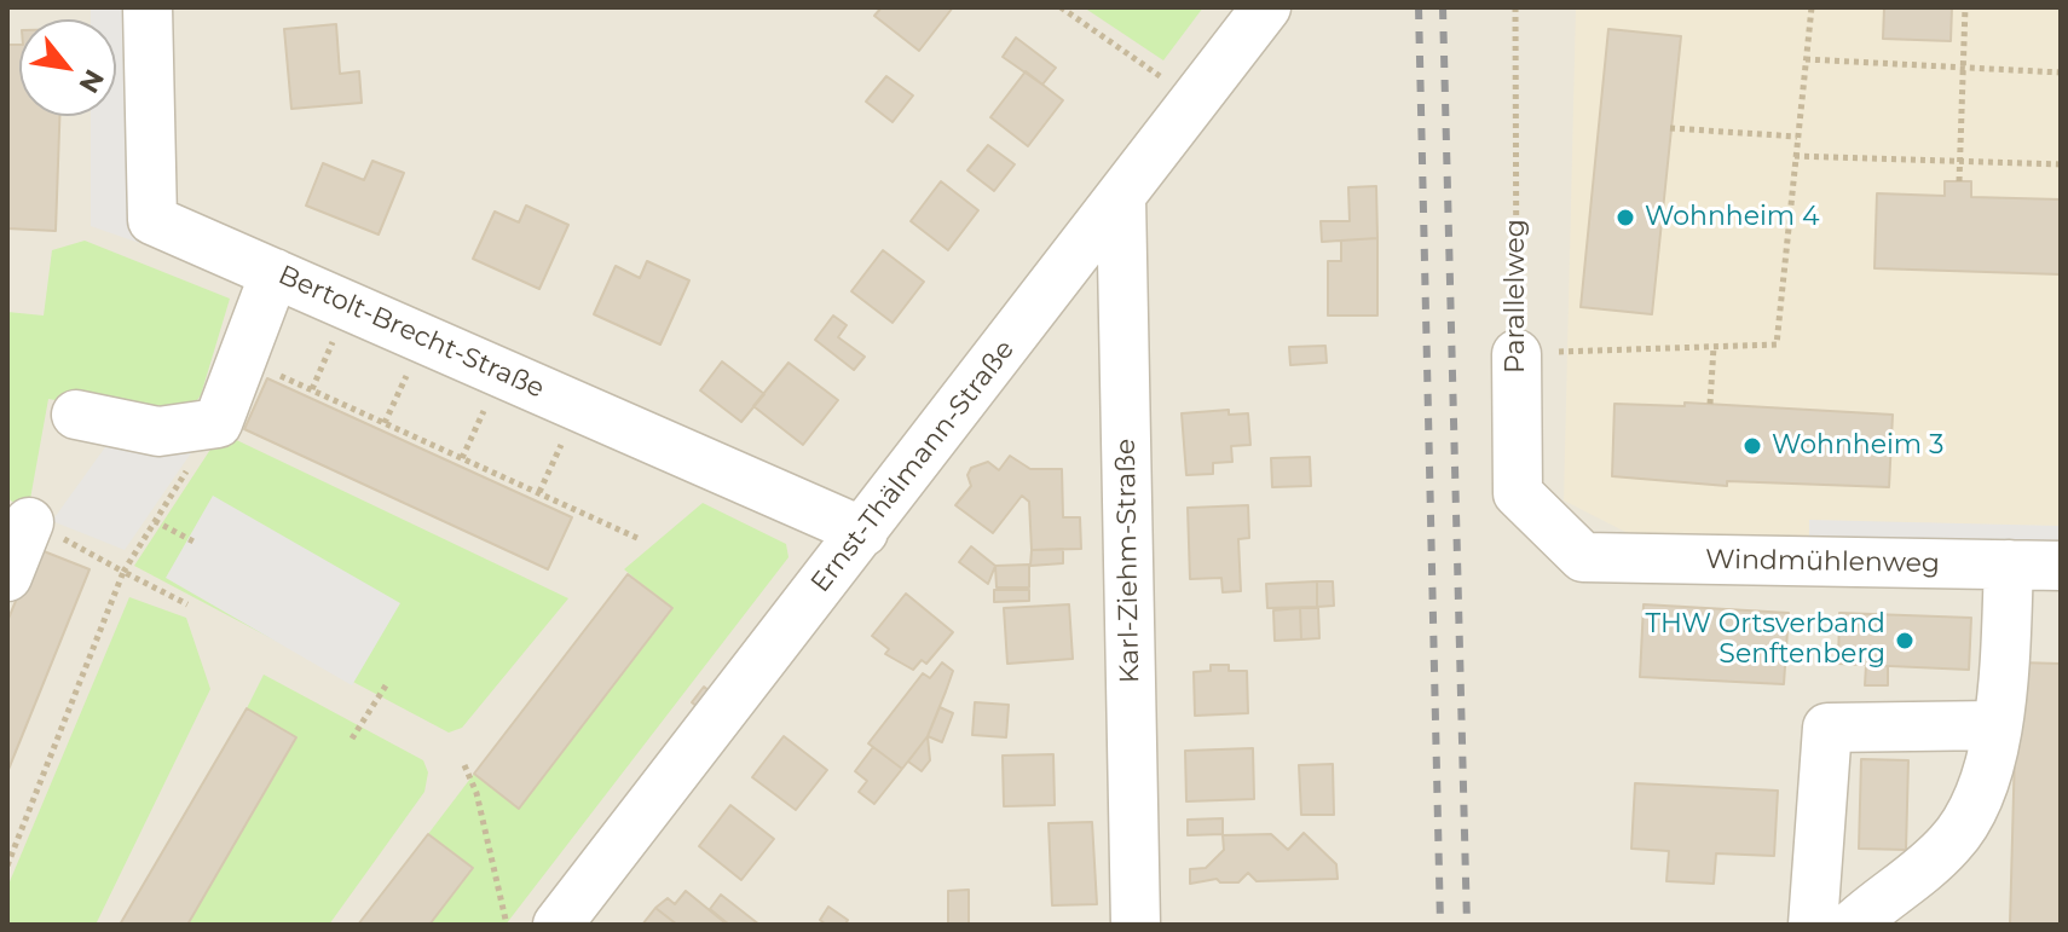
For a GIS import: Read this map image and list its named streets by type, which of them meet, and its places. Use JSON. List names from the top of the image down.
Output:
{
  "streets": {
    "street": [
      "Parallelweg",
      "Bertolt-Brecht-Straße",
      "Ernst-Thälmann-Straße",
      "Karl-Ziehm-Straße",
      "Windmühlenweg"
    ]
  },
  "crossings": [
    ["Parallelweg", "Windmühlenweg"],
    ["Bertolt-Brecht-Straße", "Ernst-Thälmann-Straße"],
    ["Ernst-Thälmann-Straße", "Karl-Ziehm-Straße"]
  ],
  "places": ["Wohnheim 4", "Wohnheim 3", "THW Ortsverband Senftenberg"],
  "north": "bottom right"
}
